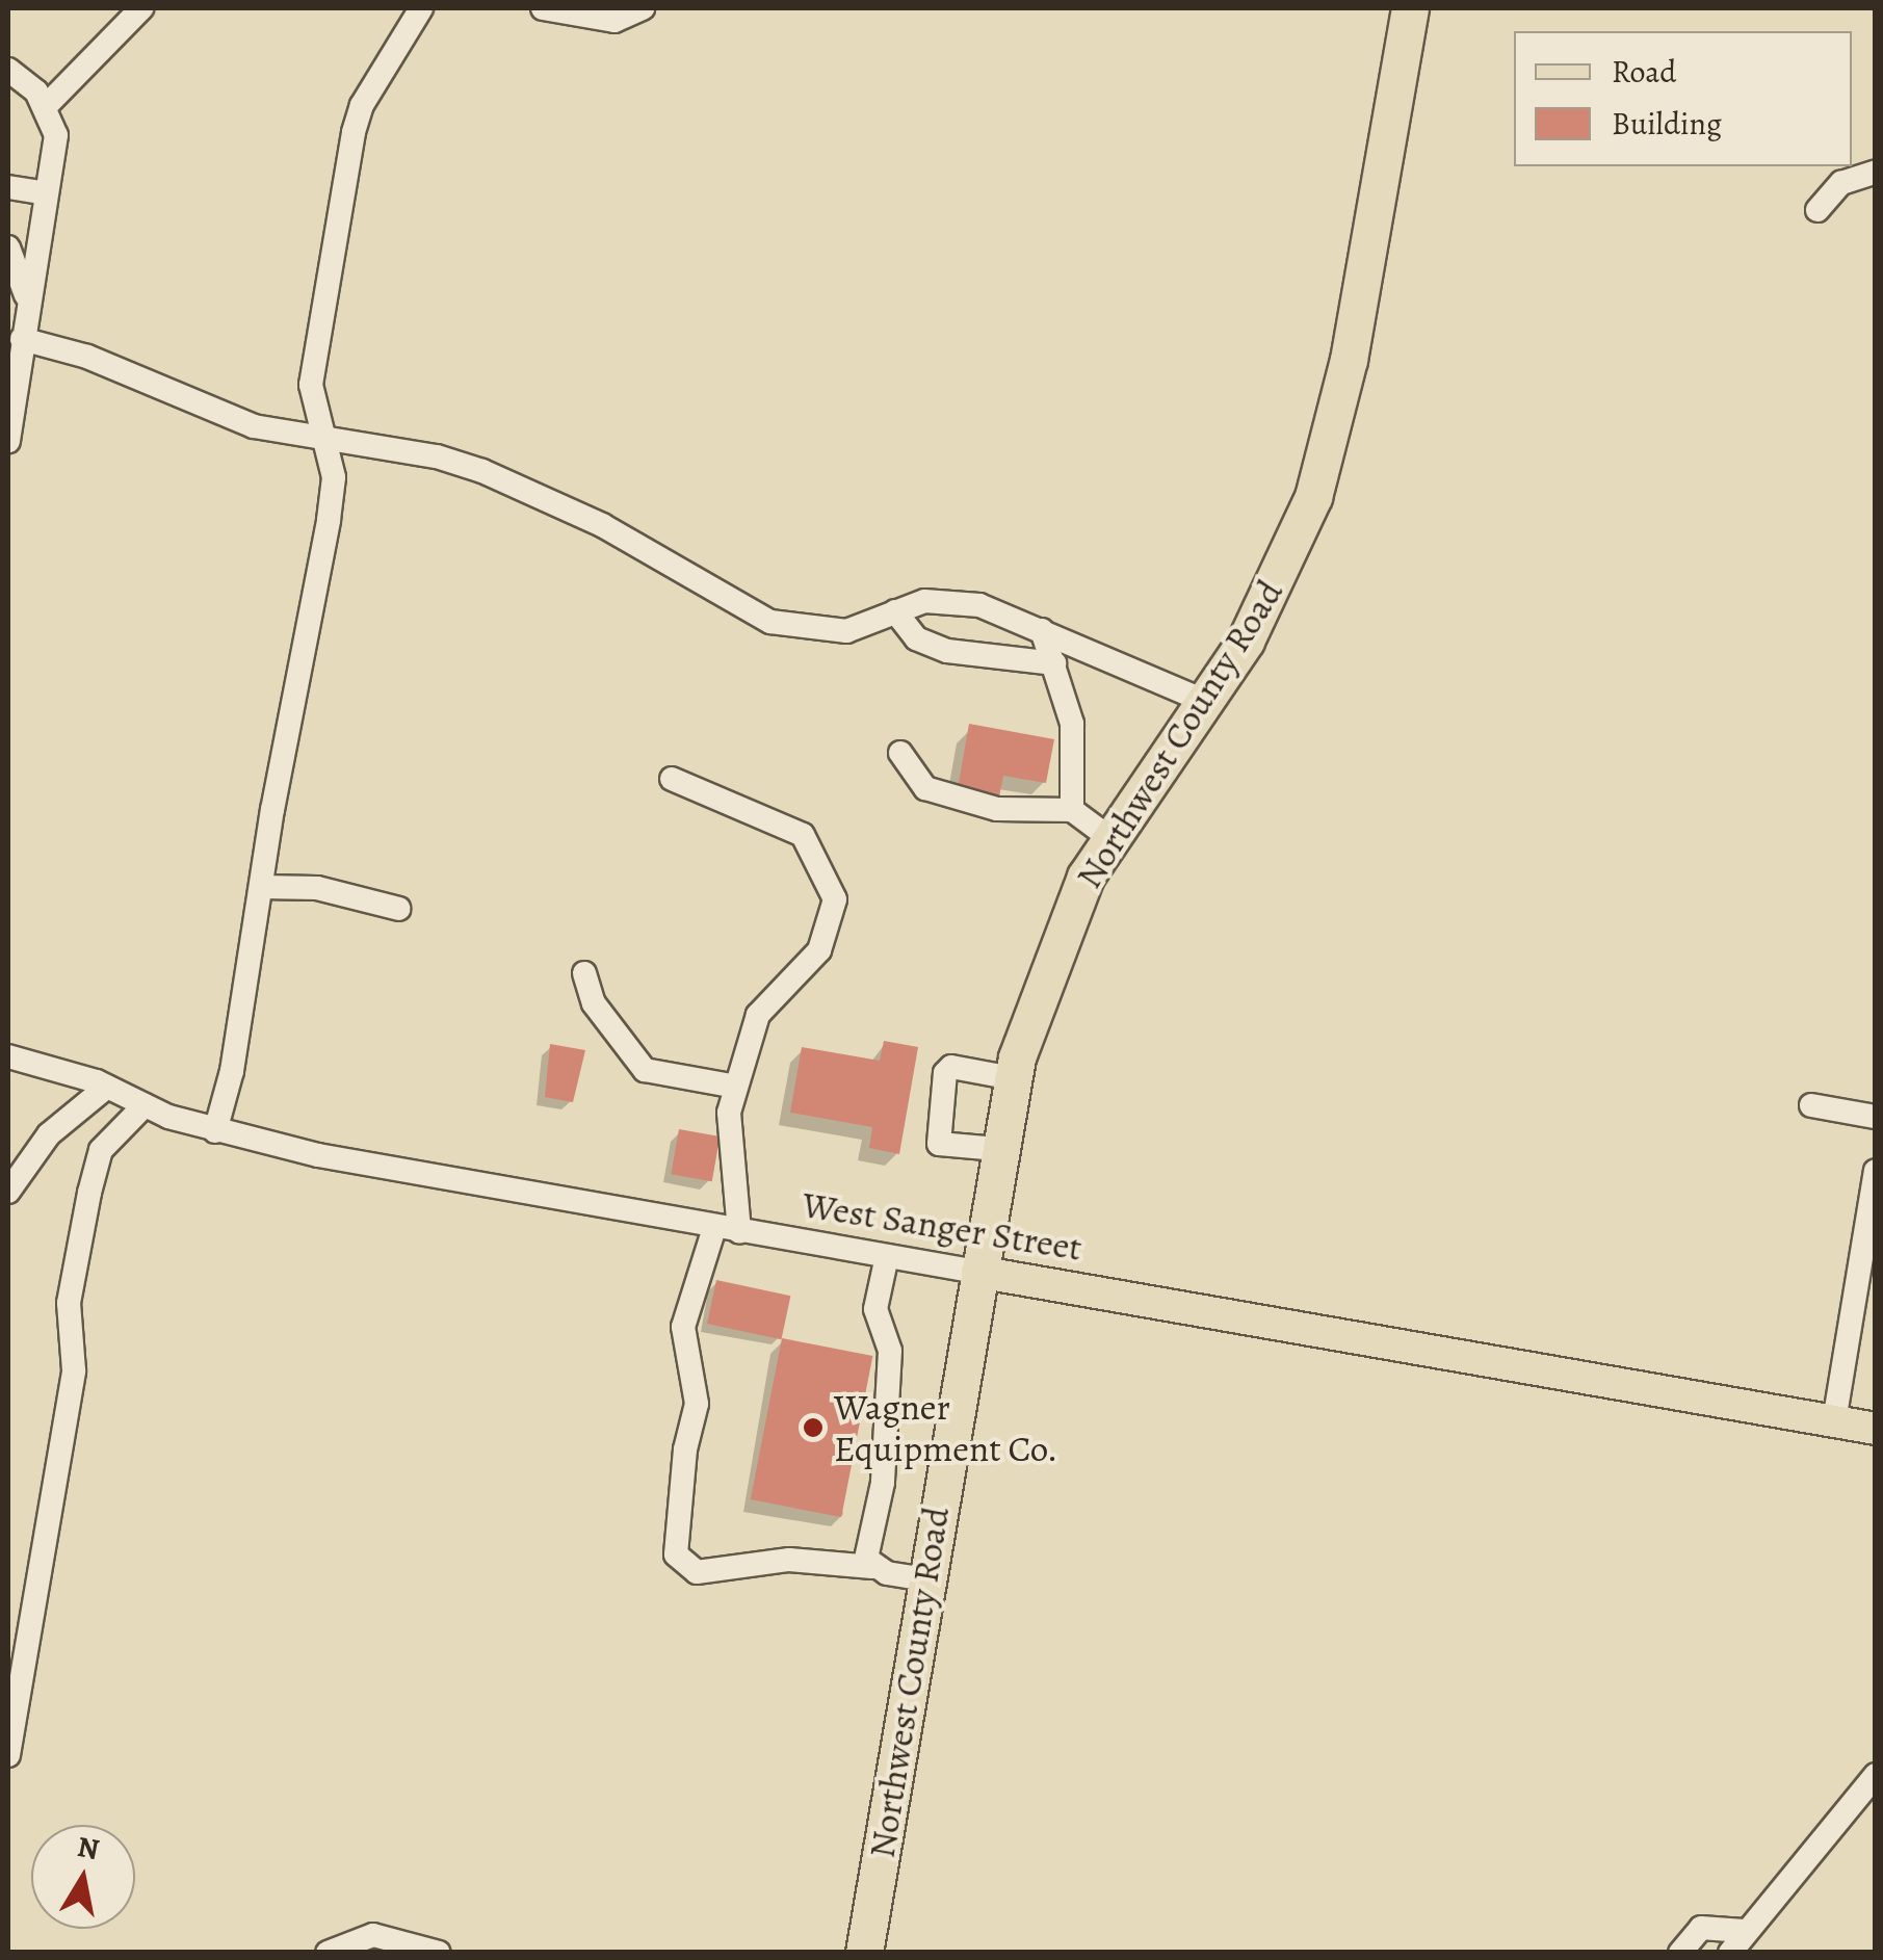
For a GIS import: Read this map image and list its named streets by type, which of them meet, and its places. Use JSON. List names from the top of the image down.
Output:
{
  "streets": {
    "highway": ["Northwest County Road"],
    "main road": ["West Sanger Street"]
  },
  "crossings": [
    ["Northwest County Road", "West Sanger Street"]
  ],
  "places": ["Wagner Equipment Co."],
  "legend": ["Road", "Building"],
  "north": "top"
}
